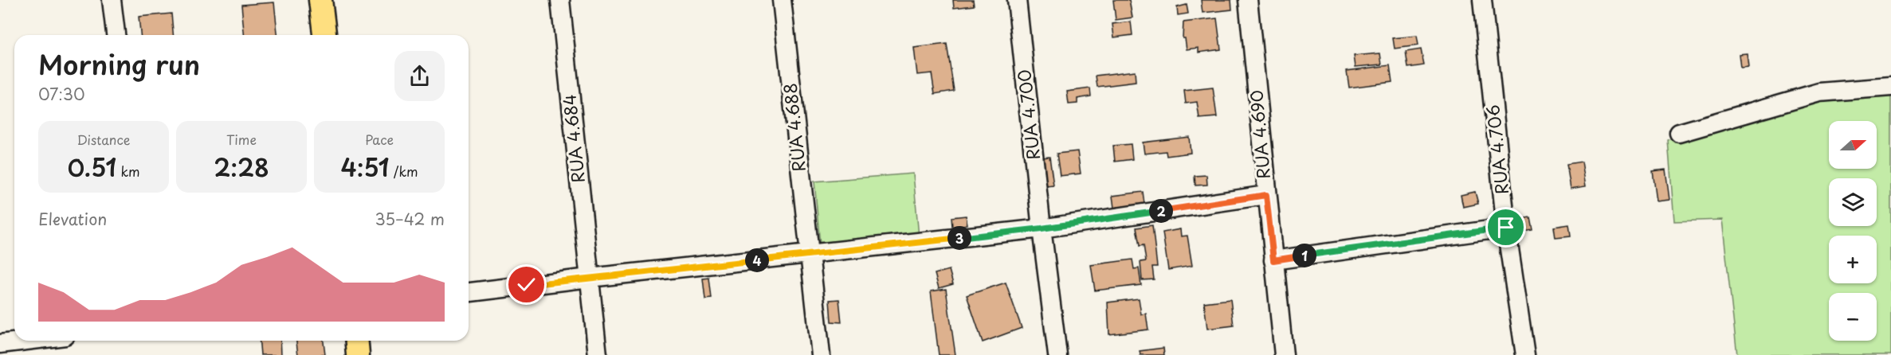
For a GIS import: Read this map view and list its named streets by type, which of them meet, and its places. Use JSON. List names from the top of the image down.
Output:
{
  "streets": {
    "street": [
      "RUA 4.700",
      "RUA 4.688",
      "RUA 4.690",
      "RUA 4.684",
      "RUA 4.706"
    ]
  },
  "north": "right",
  "page": {
    "heading": ["Morning run", "07:30"],
    "stats": [
      ["Distance", "0.51 km"],
      ["Time", "2:28"],
      ["Pace", "4:51 /km"]
    ],
    "map_buttons": ["+", "−"],
    "chart": ["Elevation", "35–42 m"],
    "pins": [
      "2",
      "3",
      "1",
      "4"
    ]
  }
}
